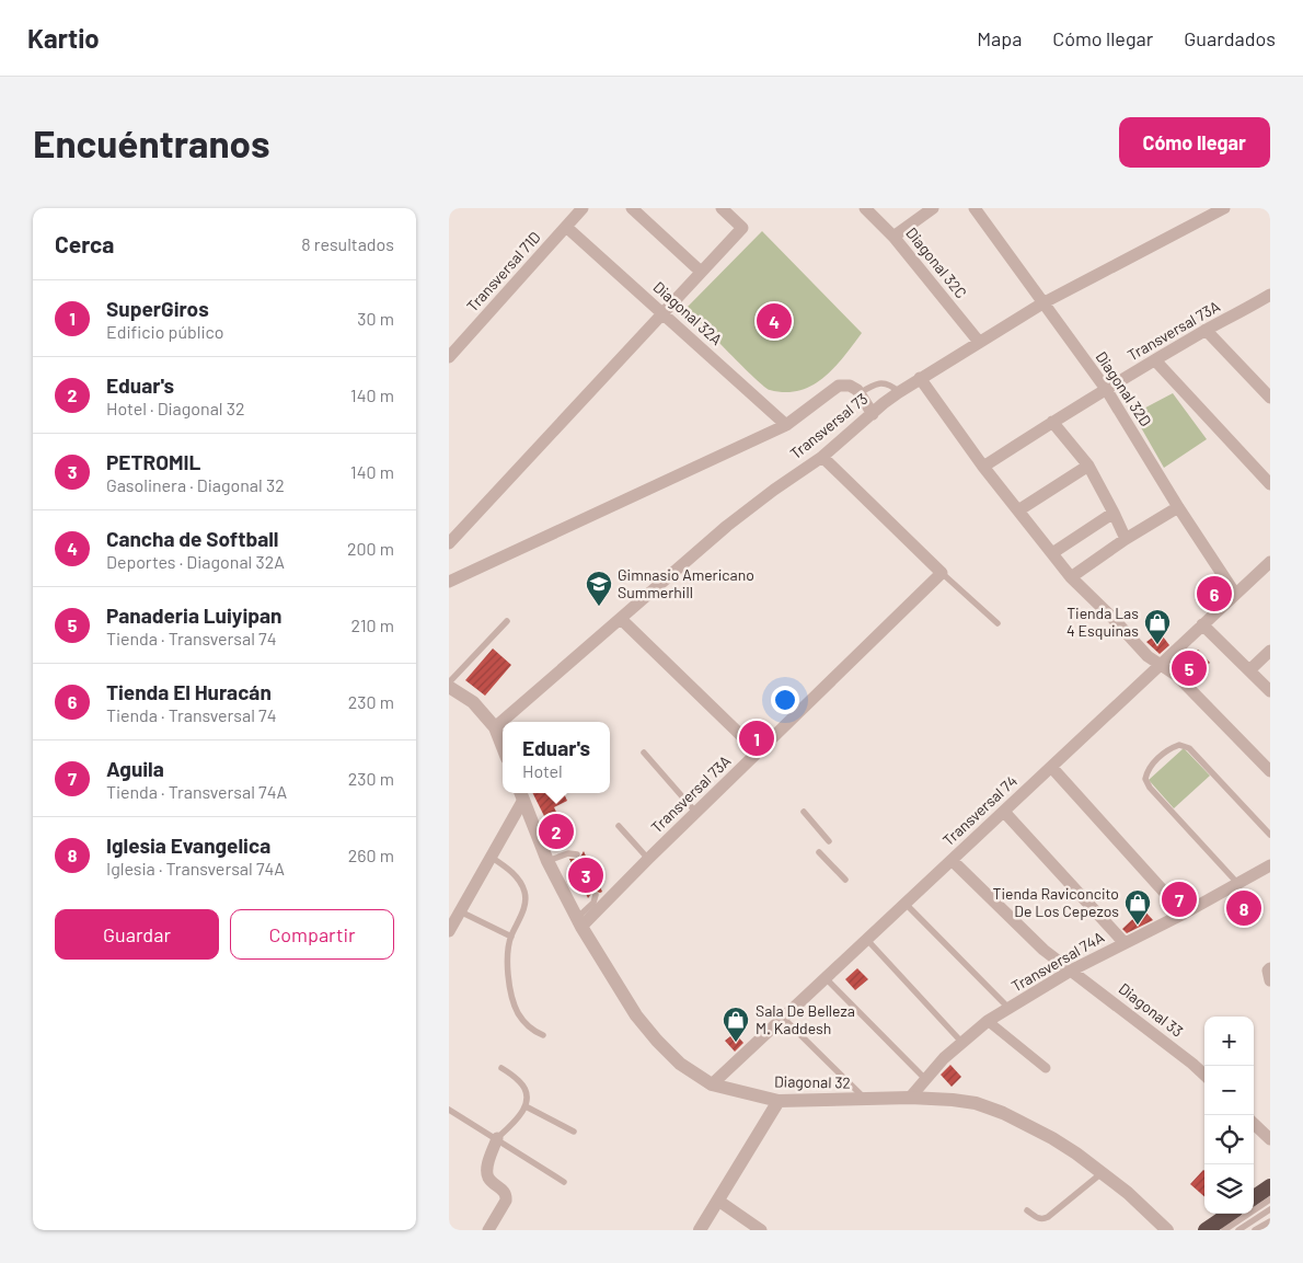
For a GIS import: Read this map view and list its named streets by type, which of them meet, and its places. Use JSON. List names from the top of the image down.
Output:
{
  "streets": {
    "street": [
      "Diagonal 32C",
      "Transversal 71D",
      "Diagonal 32A",
      "Transversal 73A",
      "Diagonal 32D",
      "Transversal 73",
      "Transversal 74",
      "Transversal 74A",
      "Diagonal 33",
      "Diagonal 32"
    ]
  },
  "crossings": [
    ["Diagonal 32C", "Transversal 73"],
    ["Transversal 71D", "Diagonal 32A"],
    ["Transversal 73A", "Diagonal 32D"],
    ["Transversal 73A", "Diagonal 32"],
    ["Diagonal 32D", "Transversal 73"],
    ["Diagonal 32D", "Transversal 74"],
    ["Transversal 74", "Diagonal 33"],
    ["Transversal 74", "Diagonal 32"],
    ["Transversal 74A", "Diagonal 33"],
    ["Transversal 74A", "Diagonal 32"]
  ],
  "places": {
    "school or university": ["Gimnasio Americano Summerhill"],
    "shop": ["Tienda Las 4 Esquinas", "Tienda Raviconcito De Los Cepezos", "Sala De Belleza M. Kaddesh"]
  },
  "page": {
    "header": "Kartio",
    "nav": ["Mapa", "Cómo llegar", "Guardados"],
    "buttons": [
      "Cómo llegar",
      ["Guardar", "Compartir"]
    ],
    "title": "Encuéntranos",
    "heading": ["Cerca", "8 resultados"],
    "list": [
      {
        "mark": "1",
        "name": "SuperGiros",
        "note": "Edificio público",
        "value": "30 m"
      },
      {
        "mark": "2",
        "name": "Eduar's",
        "note": "Hotel · Diagonal 32",
        "value": "140 m"
      },
      {
        "mark": "3",
        "name": "PETROMIL",
        "note": "Gasolinera · Diagonal 32",
        "value": "140 m"
      },
      {
        "mark": "4",
        "name": "Cancha de Softball",
        "note": "Deportes · Diagonal 32A",
        "value": "200 m"
      },
      {
        "mark": "5",
        "name": "Panaderia Luiyipan",
        "note": "Tienda · Transversal 74",
        "value": "210 m"
      },
      {
        "mark": "6",
        "name": "Tienda El Huracán",
        "note": "Tienda · Transversal 74",
        "value": "230 m"
      },
      {
        "mark": "7",
        "name": "Aguila",
        "note": "Tienda · Transversal 74A",
        "value": "230 m"
      },
      {
        "mark": "8",
        "name": "Iglesia Evangelica",
        "note": "Iglesia · Transversal 74A",
        "value": "260 m"
      }
    ],
    "pins": [
      "4",
      "6",
      "5",
      "1",
      "2",
      "3",
      "7",
      "8"
    ],
    "popup": ["Eduar's", "Hotel"],
    "map_buttons": ["+", "−"]
  }
}
